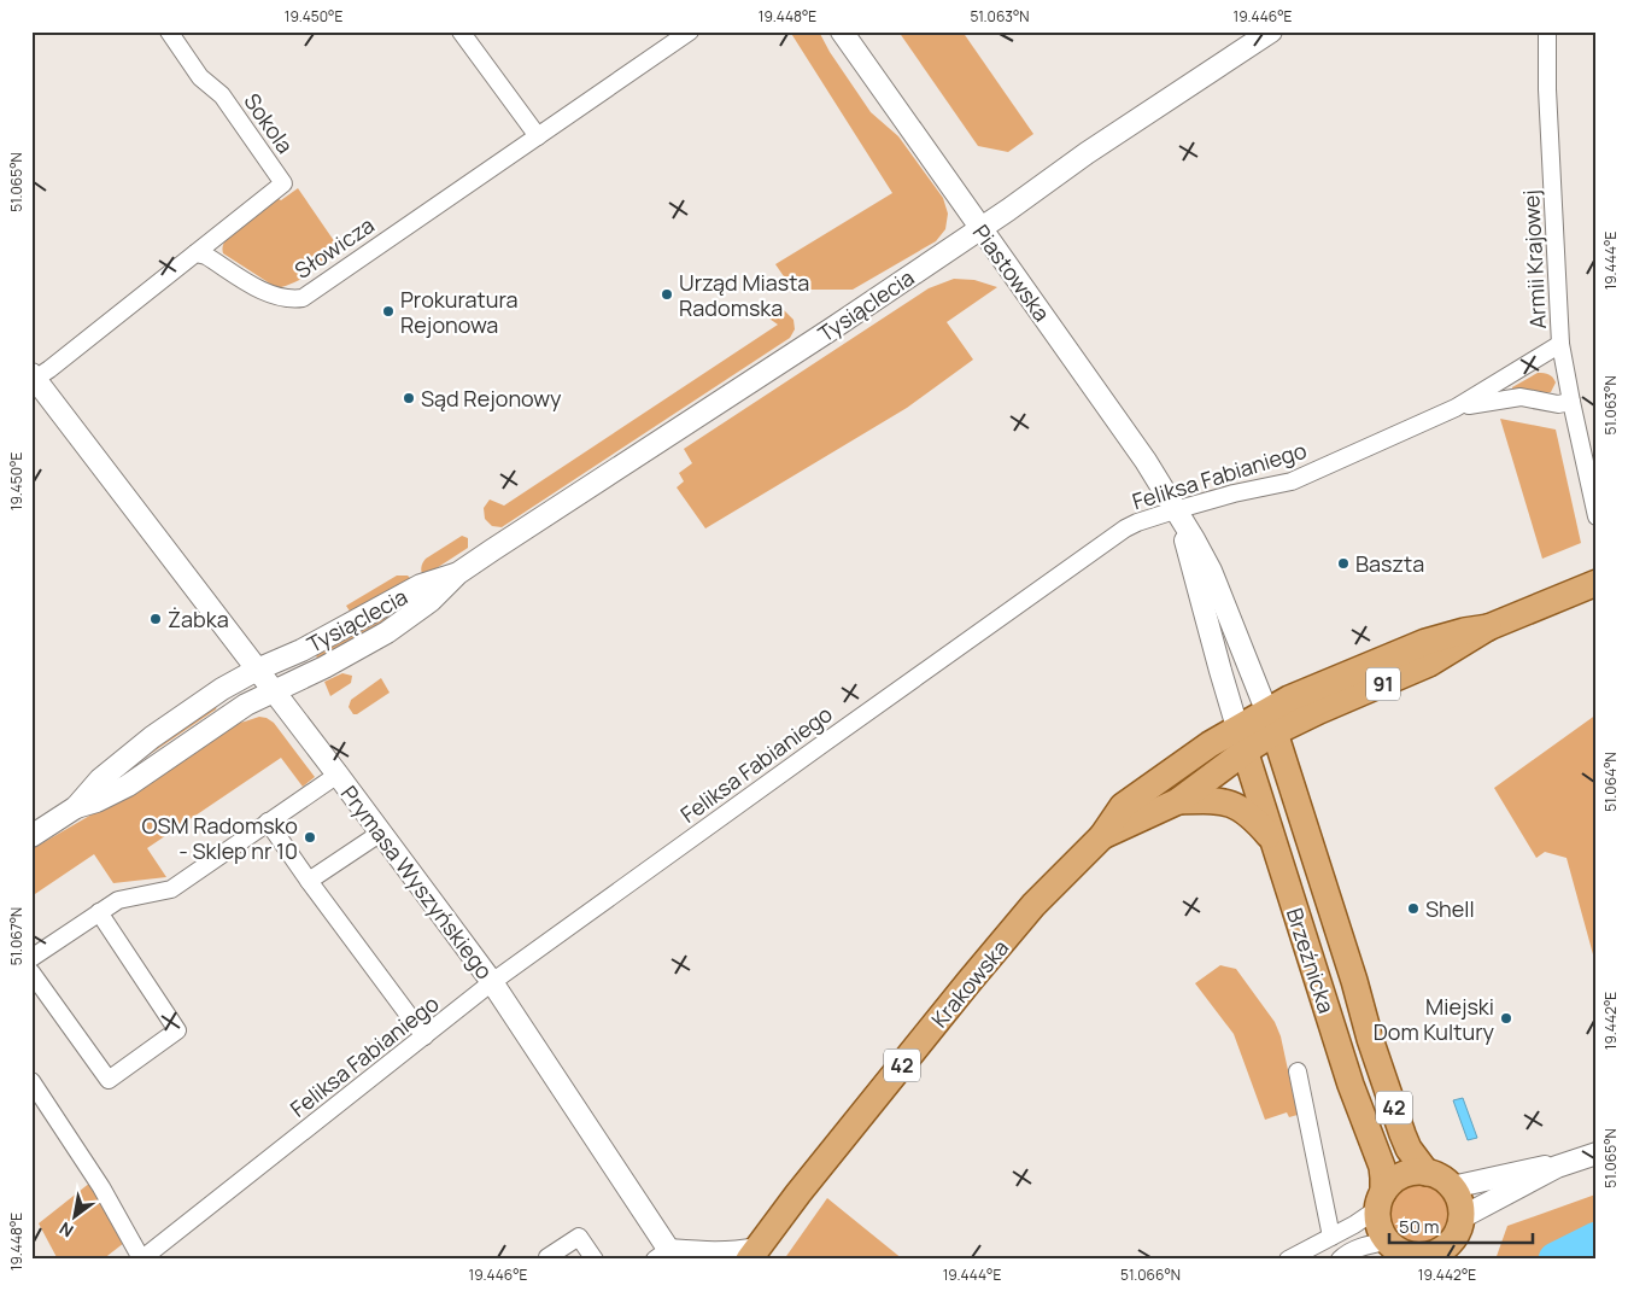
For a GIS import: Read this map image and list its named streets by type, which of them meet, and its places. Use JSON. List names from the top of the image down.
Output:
{
  "streets": {
    "main road": [
      "91",
      "Brzeźnicka",
      "Krakowska",
      "42"
    ],
    "street": [
      "Sokola",
      "Słowicza",
      "Armii Krajowej",
      "Piastowska",
      "Tysiąclecia",
      "Feliksa Fabianiego",
      "Prymasa Wyszyńskiego"
    ]
  },
  "crossings": [
    ["Sokola", "Słowicza"],
    ["Armii Krajowej", "Feliksa Fabianiego"],
    ["Piastowska", "Tysiąclecia"],
    ["Piastowska", "Feliksa Fabianiego"],
    ["Piastowska", "Brzeźnicka"],
    ["Piastowska", "Krakowska"],
    ["Tysiąclecia", "Prymasa Wyszyńskiego"],
    ["Feliksa Fabianiego", "Prymasa Wyszyńskiego"],
    ["Brzeźnicka", "Krakowska"],
    ["Brzeźnicka", "42"]
  ],
  "places": [
    "Urząd Miasta Radomska",
    "Prokuratura Rejonowa",
    "Sąd Rejonowy",
    "Baszta",
    "Żabka",
    "OSM Radomsko - Sklep nr 10",
    "Shell",
    "Miejski Dom Kultury"
  ],
  "scale_bar": "50 m",
  "north": "bottom left",
  "coordinates": [
    "19.450°E",
    "19.448°E",
    "51.063°N",
    "19.446°E",
    "51.065°N",
    "19.444°E",
    "51.064°N",
    "51.067°N",
    "19.442°E",
    "51.066°N"
  ]
}
